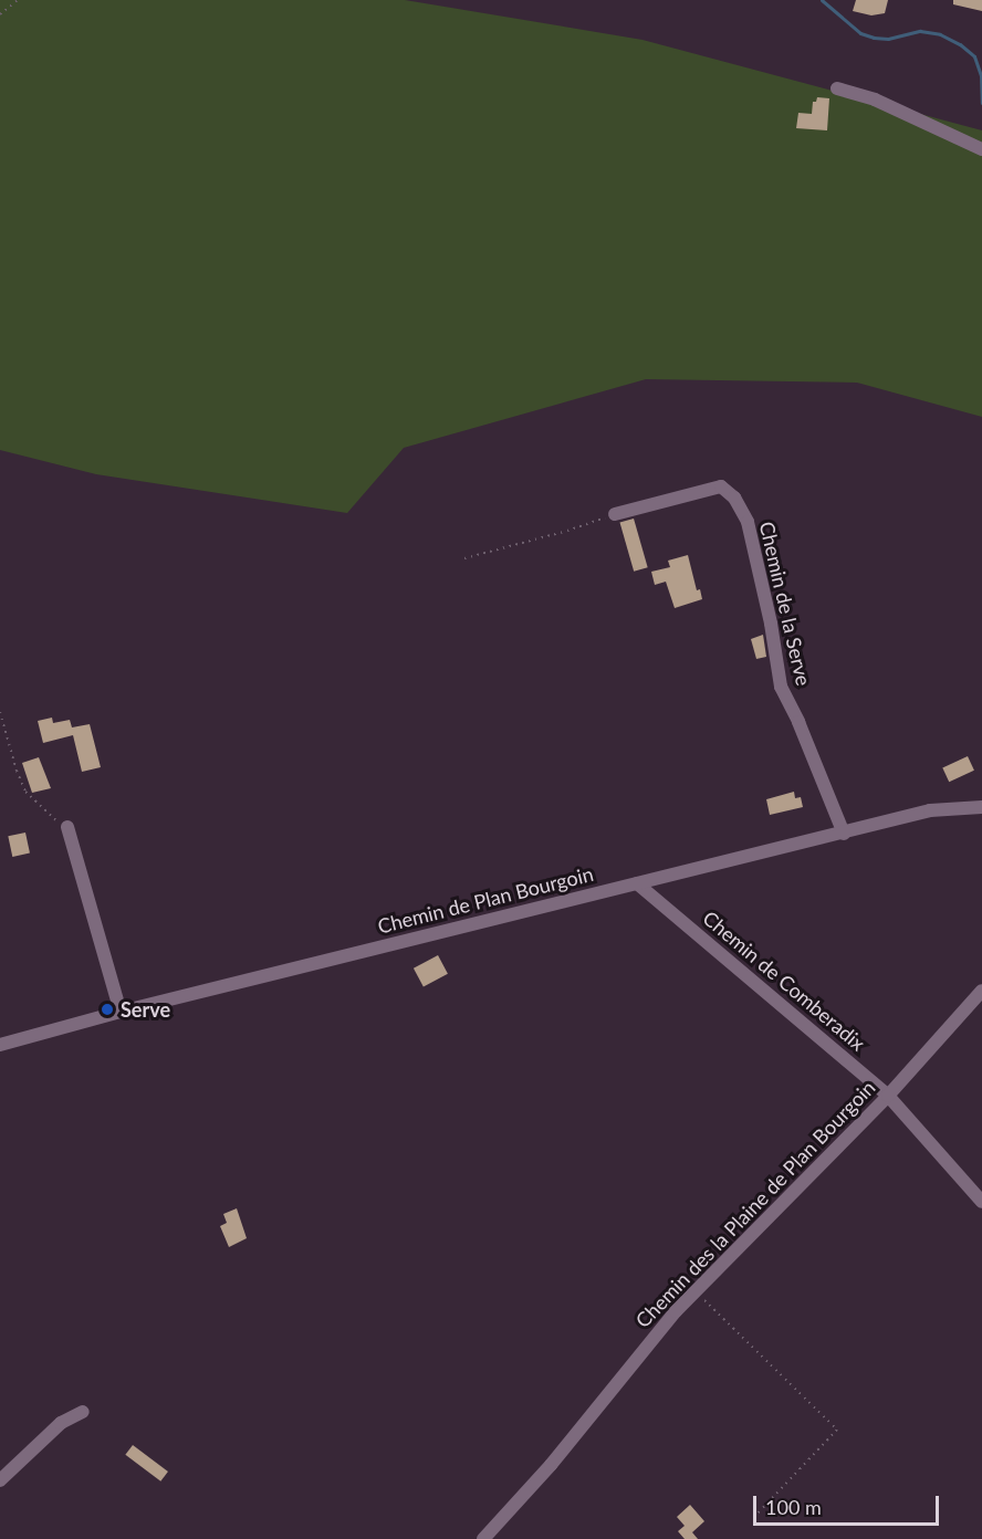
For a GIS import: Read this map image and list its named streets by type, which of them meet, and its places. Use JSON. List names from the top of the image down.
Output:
{
  "streets": {
    "street": [
      "Chemin de la Serve",
      "Chemin de Plan Bourgoin",
      "Chemin de Comberadix",
      "Chemin des la Plaine de Plan Bourgoin"
    ]
  },
  "crossings": [
    ["Chemin de la Serve", "Chemin de Plan Bourgoin"],
    ["Chemin de Plan Bourgoin", "Chemin de Comberadix"],
    ["Chemin de Comberadix", "Chemin des la Plaine de Plan Bourgoin"]
  ],
  "places": ["Serve"],
  "scale_bar": "100 m"
}
